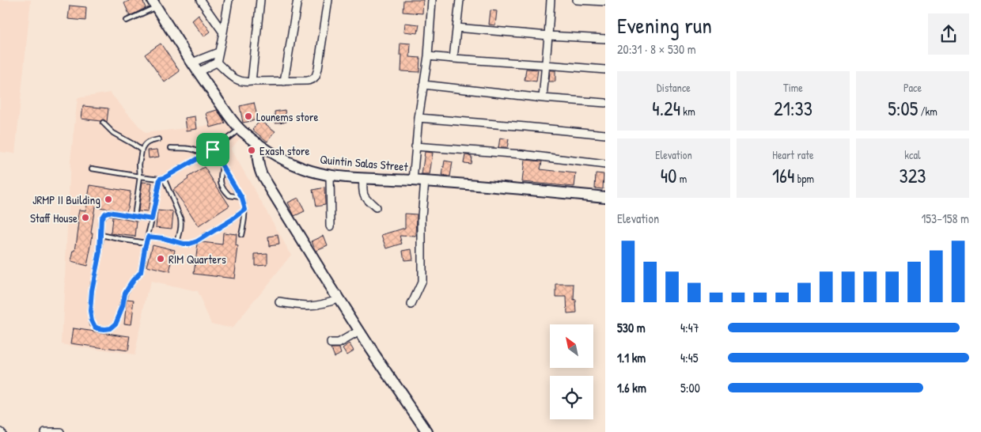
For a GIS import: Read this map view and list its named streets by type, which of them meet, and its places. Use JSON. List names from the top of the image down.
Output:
{
  "streets": {
    "main road": ["Quintin Salas Street"]
  },
  "places": [
    "Lounems store",
    "Exash store",
    "JRMP II Building",
    "Staff House",
    "RIM Quarters"
  ],
  "north": "top left",
  "page": {
    "heading": ["Evening run", "20:31 · 8 × 530 m"],
    "stats": [
      ["Distance", "4.24 km"],
      ["Time", "21:33"],
      ["Pace", "5:05 /km"],
      ["Elevation", "40 m"],
      ["Heart rate", "164 bpm"],
      ["kcal", "323"]
    ],
    "chart": ["Elevation", "153–158 m"],
    "list": [
      {
        "name": "530 m",
        "note": "4:47"
      },
      {
        "name": "1.1 km",
        "note": "4:45"
      },
      {
        "name": "1.6 km",
        "note": "5:00"
      }
    ]
  }
}
